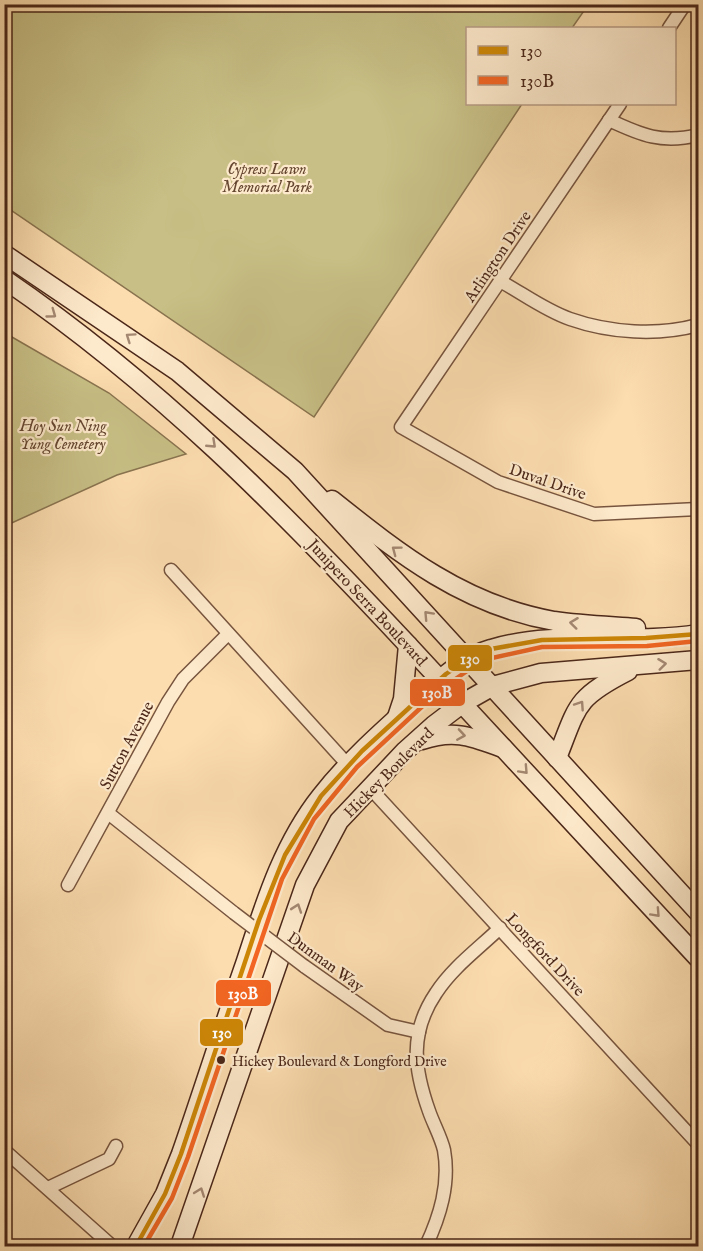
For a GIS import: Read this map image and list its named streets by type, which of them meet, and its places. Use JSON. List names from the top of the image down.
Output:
{
  "streets": {
    "main road": ["Junipero Serra Boulevard", "Hickey Boulevard"],
    "street": [
      "Arlington Drive",
      "Duval Drive",
      "Sutton Avenue",
      "Longford Drive",
      "Dunman Way"
    ]
  },
  "crossings": [
    ["Arlington Drive", "Duval Drive"],
    ["Junipero Serra Boulevard", "Hickey Boulevard"],
    ["Sutton Avenue", "Dunman Way"],
    ["Hickey Boulevard", "Longford Drive"]
  ],
  "parks": ["Cypress Lawn Memorial Park", "Hoy Sun Ning Yung Cemetery"],
  "places": ["Hickey Boulevard & Longford Drive"],
  "lines": ["transit line 130", "transit line 130B"],
  "legend": ["130", "130B"]
}
